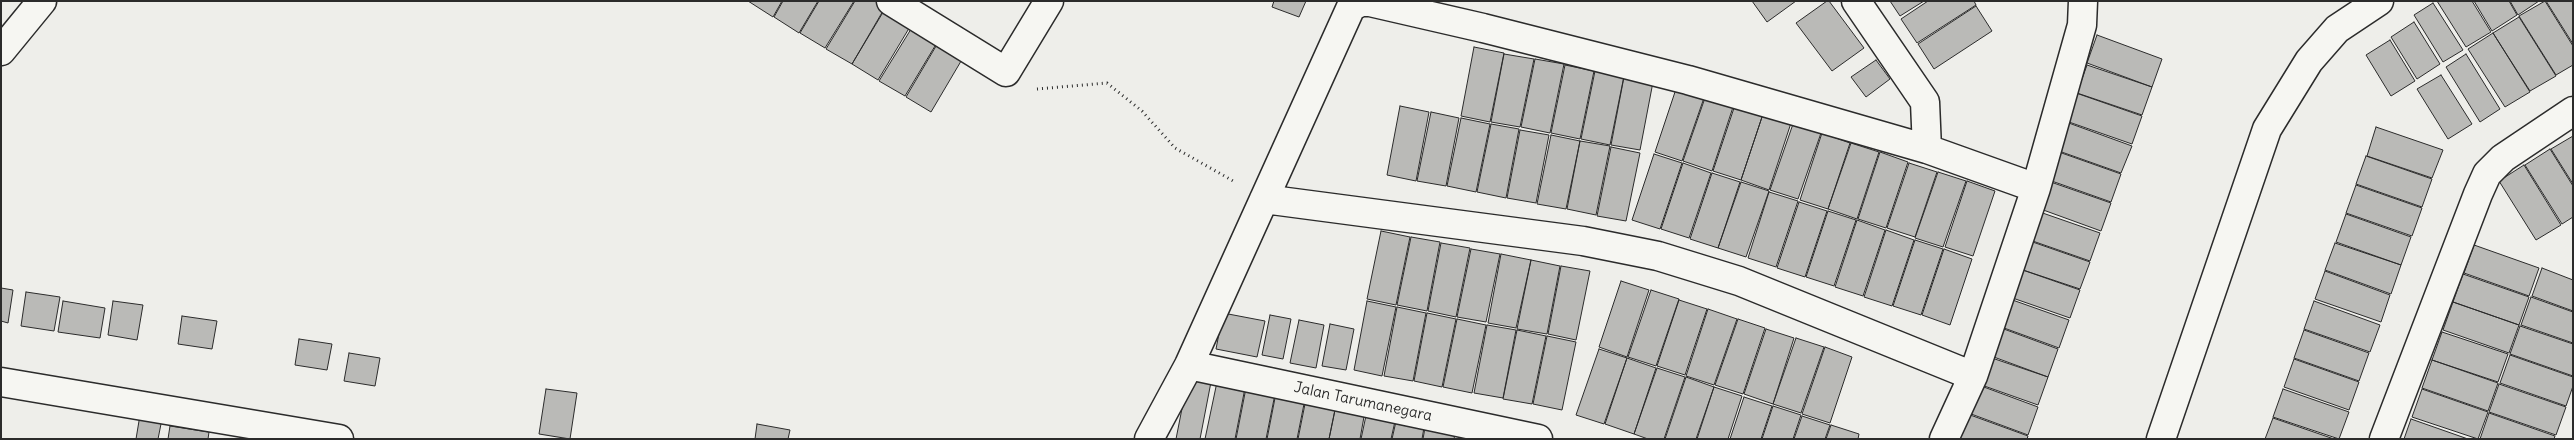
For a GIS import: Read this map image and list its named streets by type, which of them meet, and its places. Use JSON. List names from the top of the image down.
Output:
{
  "streets": {
    "street": ["Jalan Tarumanegara"]
  }
}
